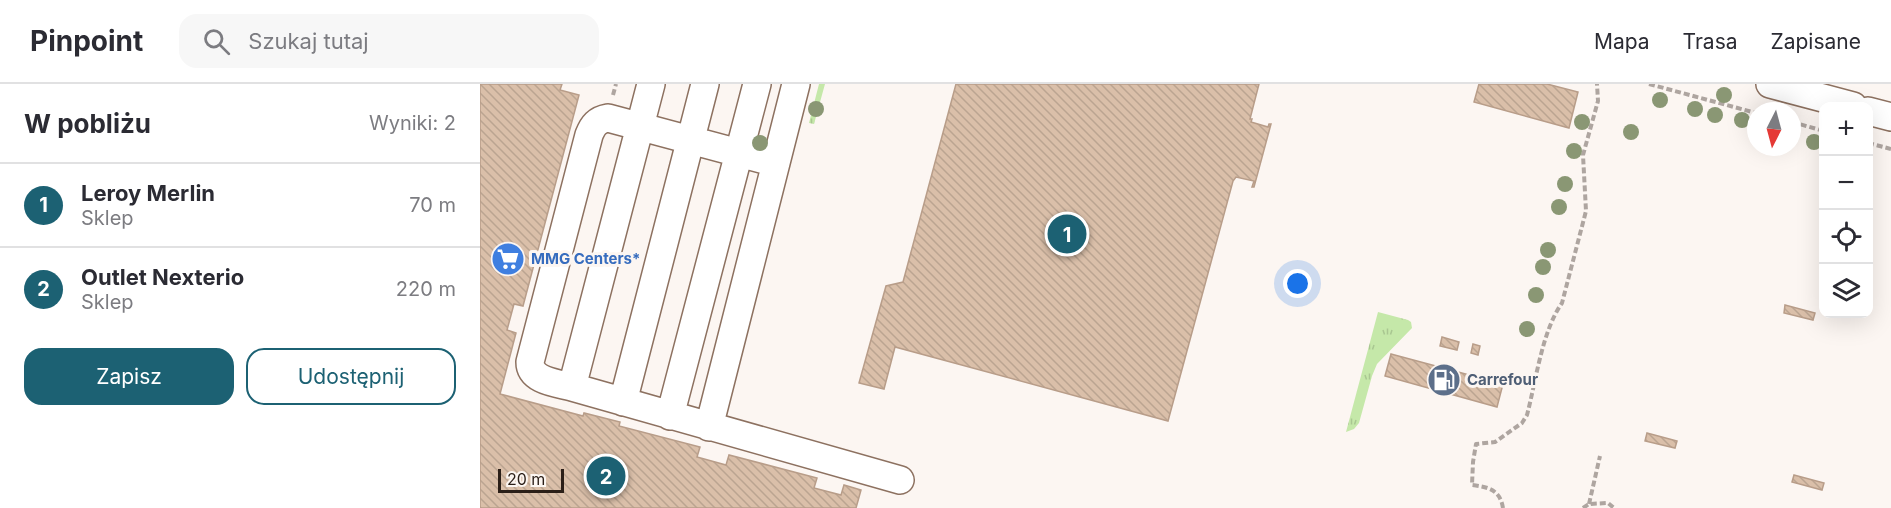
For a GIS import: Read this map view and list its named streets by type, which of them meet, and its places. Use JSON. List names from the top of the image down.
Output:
{
  "places": {
    "supermarket": ["MMG Centers*"],
    "fuel station": ["Carrefour"]
  },
  "scale_bar": "20 m",
  "north": "bottom",
  "page": {
    "header": "Pinpoint",
    "search": "Szukaj tutaj",
    "nav": ["Mapa", "Trasa", "Zapisane"],
    "heading": ["W pobliżu", "Wyniki: 2"],
    "map_buttons": ["+", "−"],
    "list": [
      {
        "mark": "1",
        "name": "Leroy Merlin",
        "note": "Sklep",
        "value": "70 m"
      },
      {
        "mark": "2",
        "name": "Outlet Nexterio",
        "note": "Sklep",
        "value": "220 m"
      }
    ],
    "pins": ["1", "2"],
    "buttons": ["Zapisz", "Udostępnij"],
    "scale": "20 m"
  }
}
